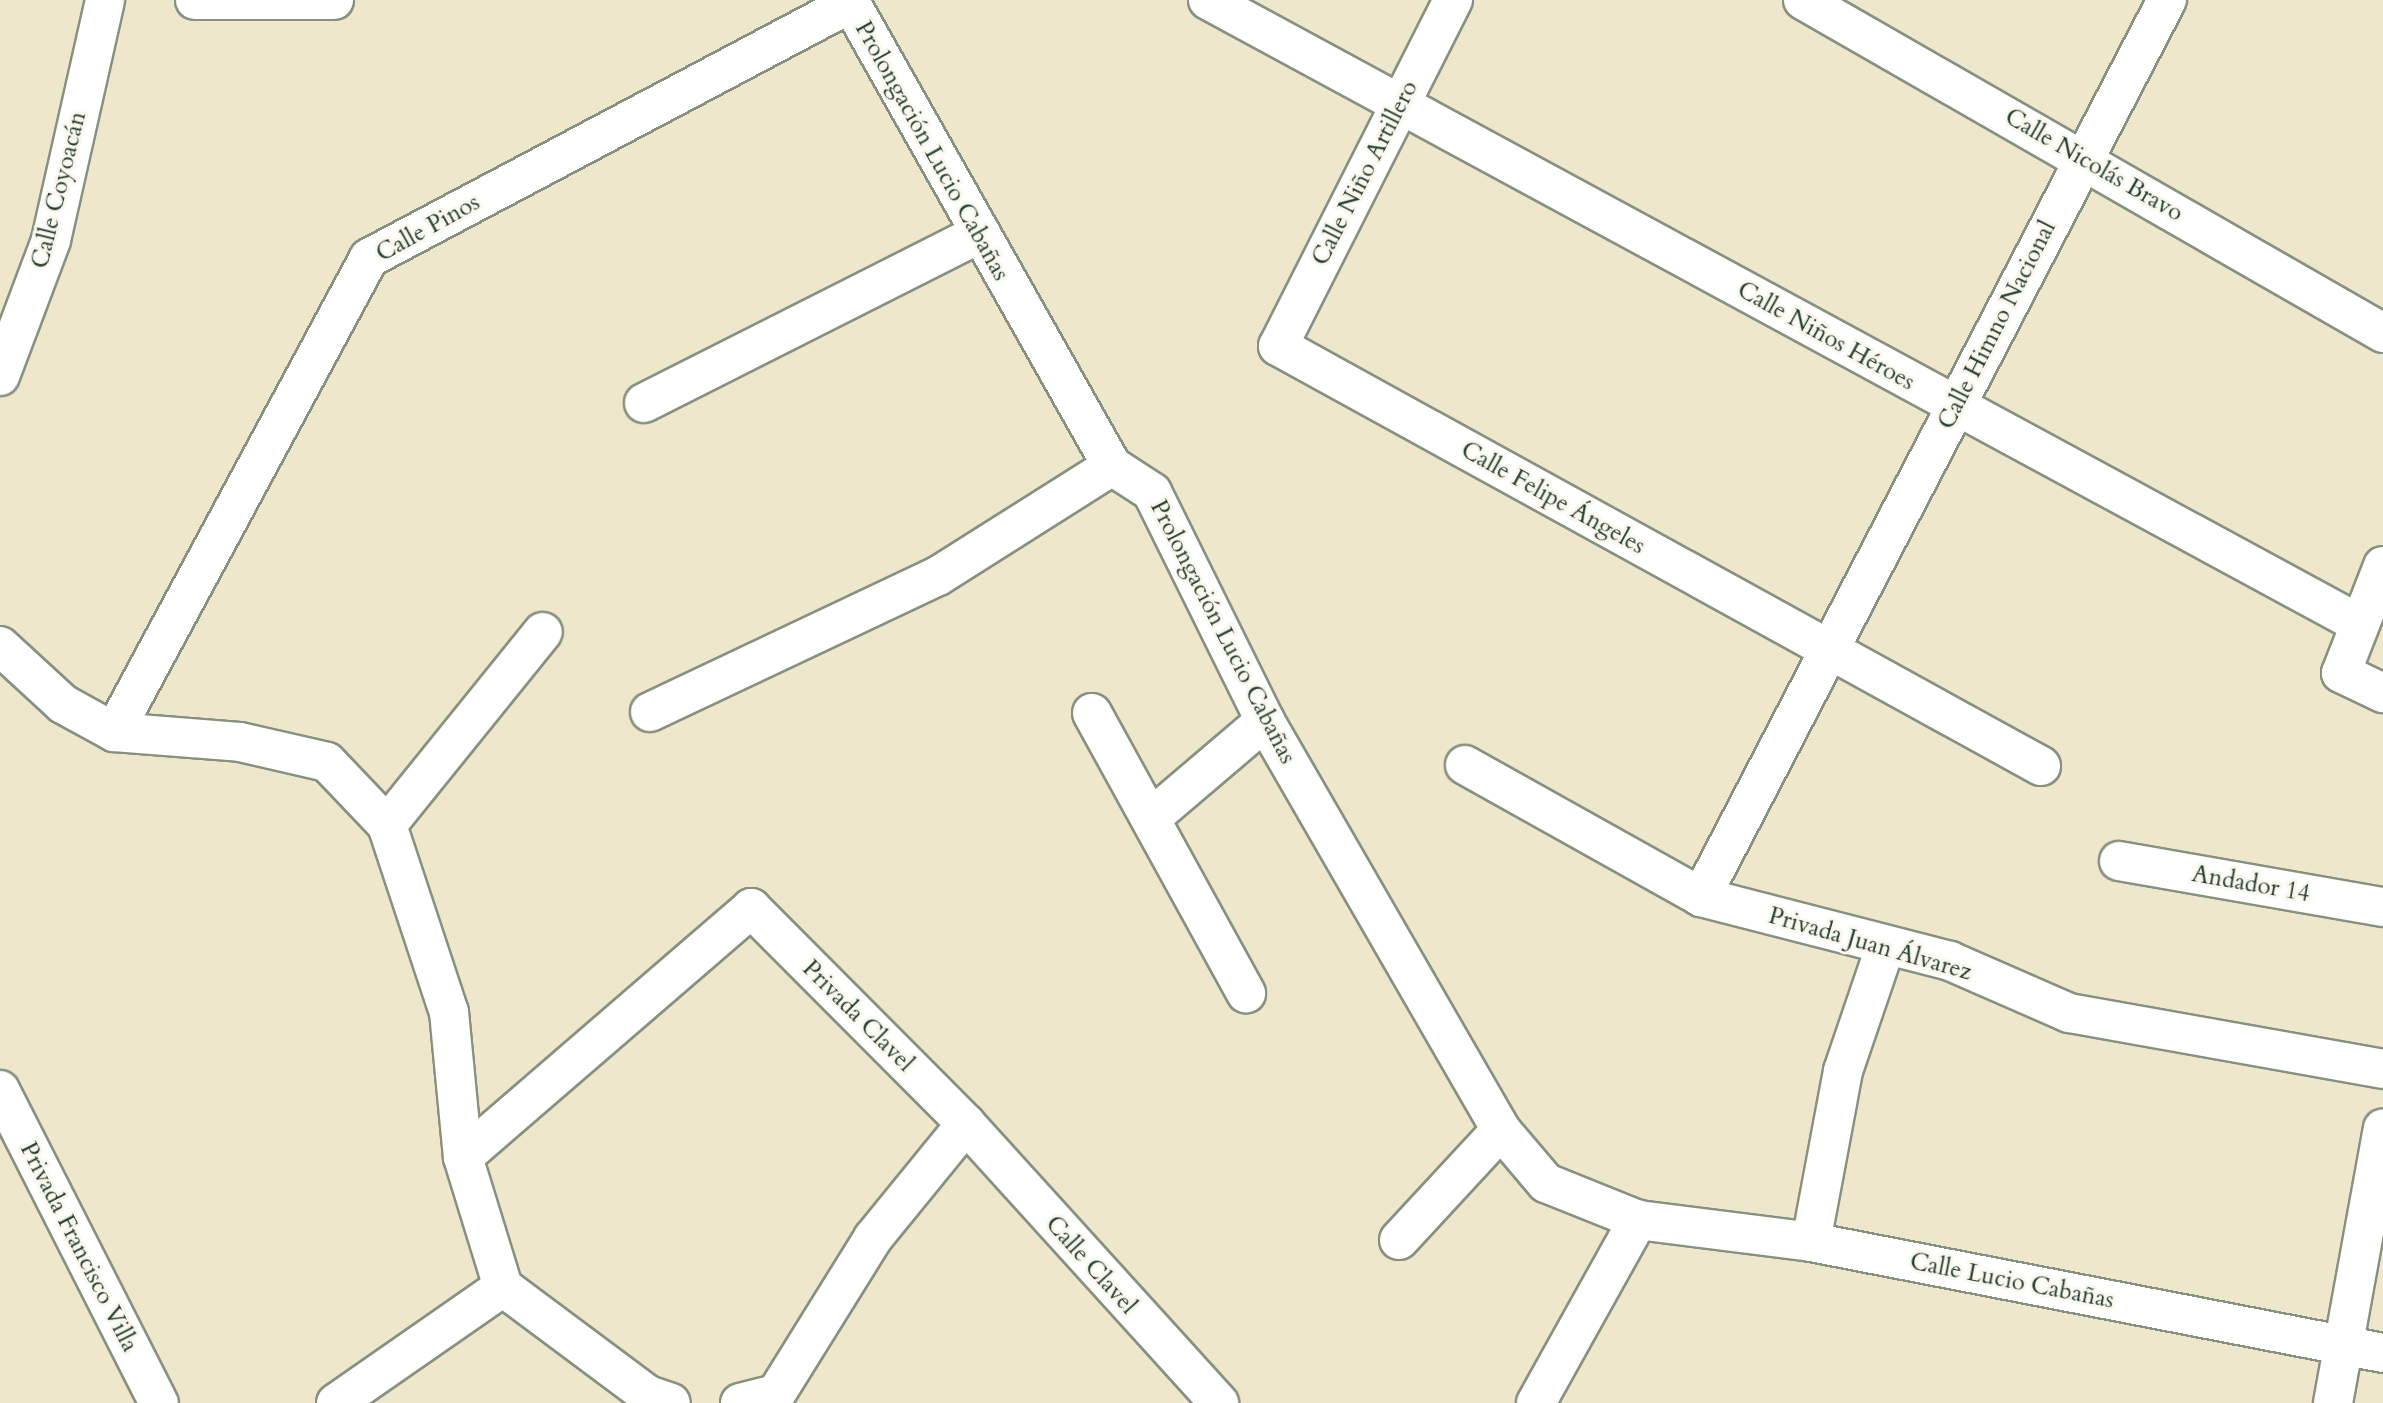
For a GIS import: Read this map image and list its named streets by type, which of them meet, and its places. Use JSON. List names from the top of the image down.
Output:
{
  "streets": {
    "street": [
      "Prolongación Lucio Cabañas",
      "Calle Nicolás Bravo",
      "Calle Niño Artillero",
      "Calle Coyoacán",
      "Calle Pinos",
      "Calle Himno Nacional",
      "Calle Niños Héroes",
      "Calle Felipe Ángeles",
      "Andador 14",
      "Privada Juan Álvarez",
      "Privada Clavel",
      "Privada Francisco Villa",
      "Calle Clavel",
      "Calle Lucio Cabañas"
    ]
  },
  "crossings": [
    ["Prolongación Lucio Cabañas", "Calle Pinos"],
    ["Prolongación Lucio Cabañas", "Calle Lucio Cabañas"],
    ["Calle Nicolás Bravo", "Calle Himno Nacional"],
    ["Calle Niño Artillero", "Calle Niños Héroes"],
    ["Calle Niño Artillero", "Calle Felipe Ángeles"],
    ["Calle Himno Nacional", "Calle Niños Héroes"],
    ["Calle Himno Nacional", "Calle Felipe Ángeles"],
    ["Calle Himno Nacional", "Privada Juan Álvarez"],
    ["Privada Clavel", "Calle Clavel"]
  ]
}
